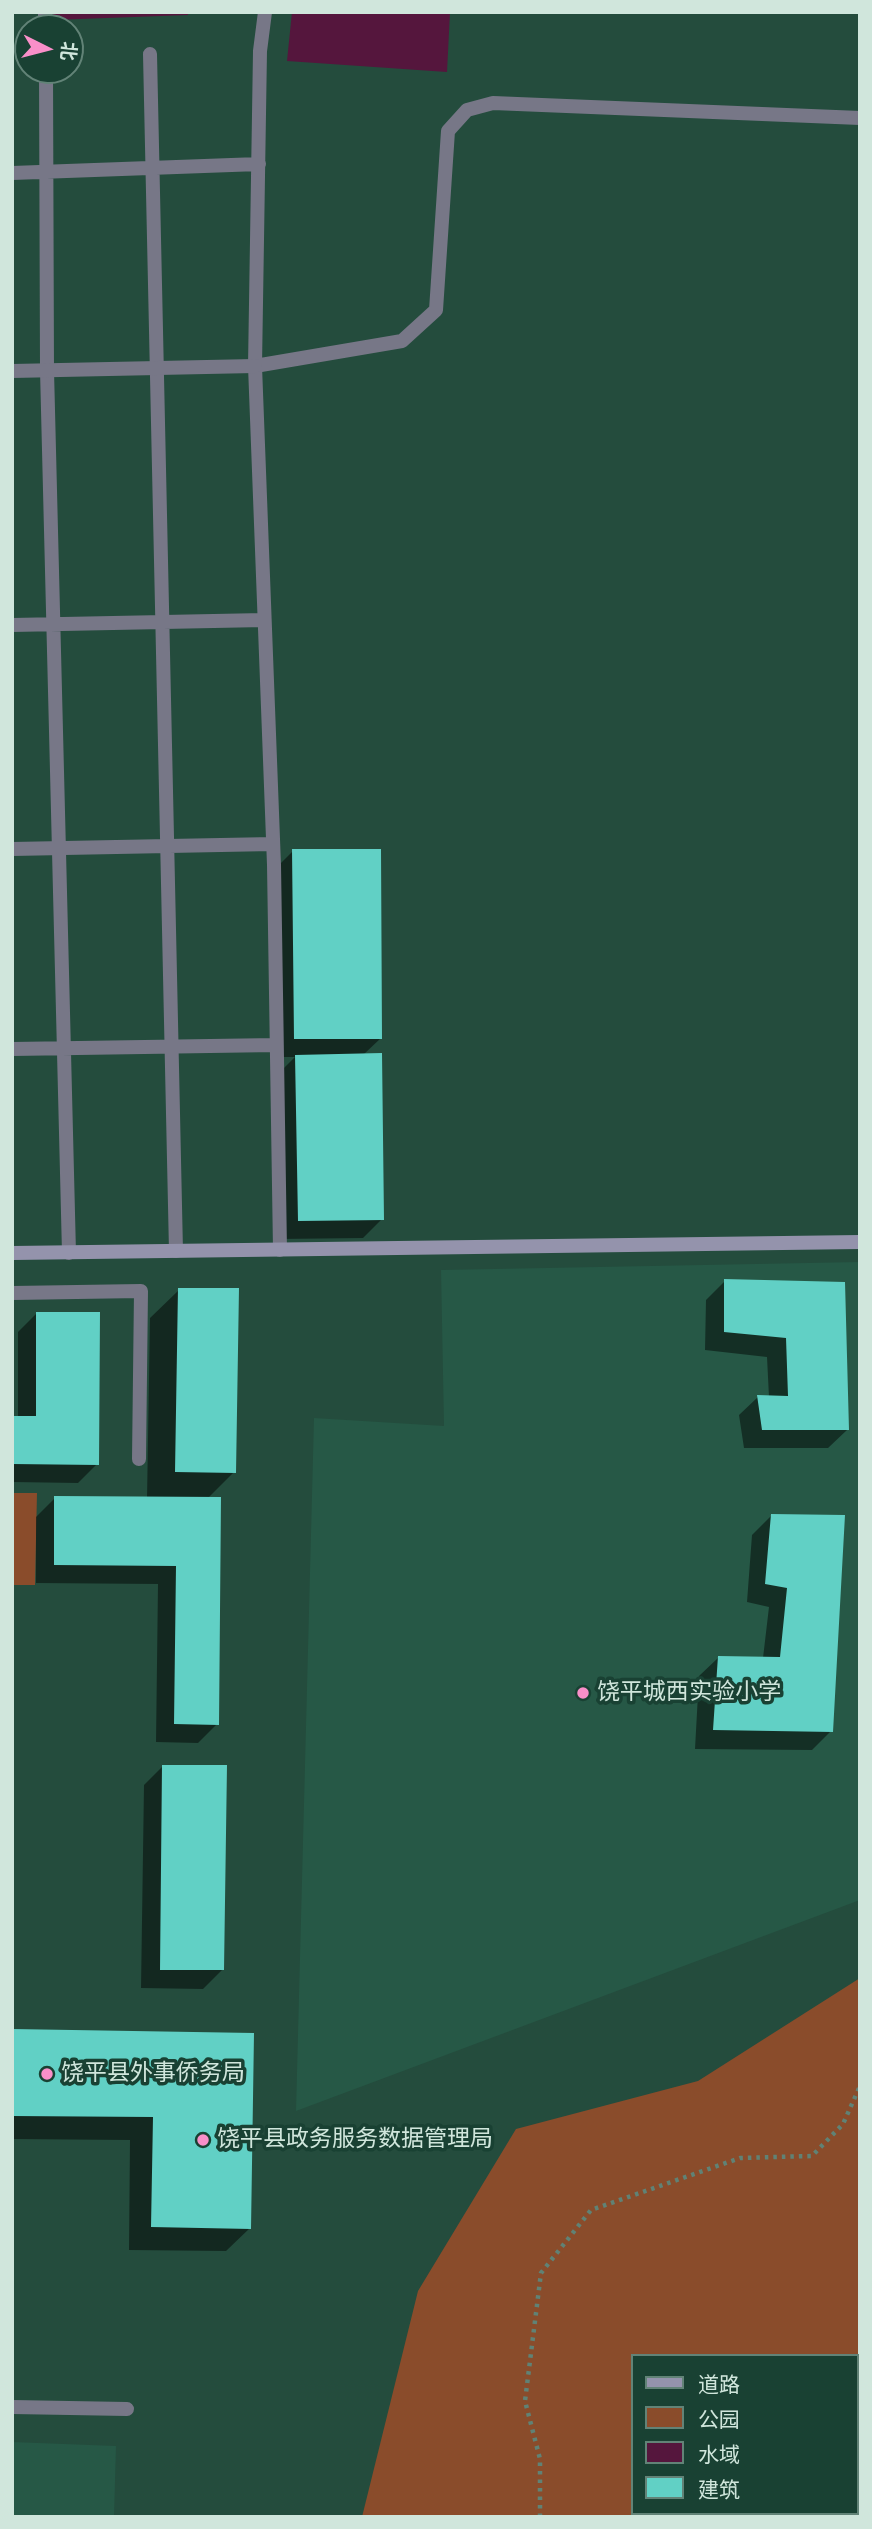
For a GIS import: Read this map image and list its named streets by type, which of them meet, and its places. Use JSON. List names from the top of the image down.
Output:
{
  "places": ["饶平城西实验小学", "饶平县外事侨务局", "饶平县政务服务数据管理局"],
  "legend": [
    "道路",
    "公园",
    "水域",
    "建筑"
  ],
  "north": "right"
}
